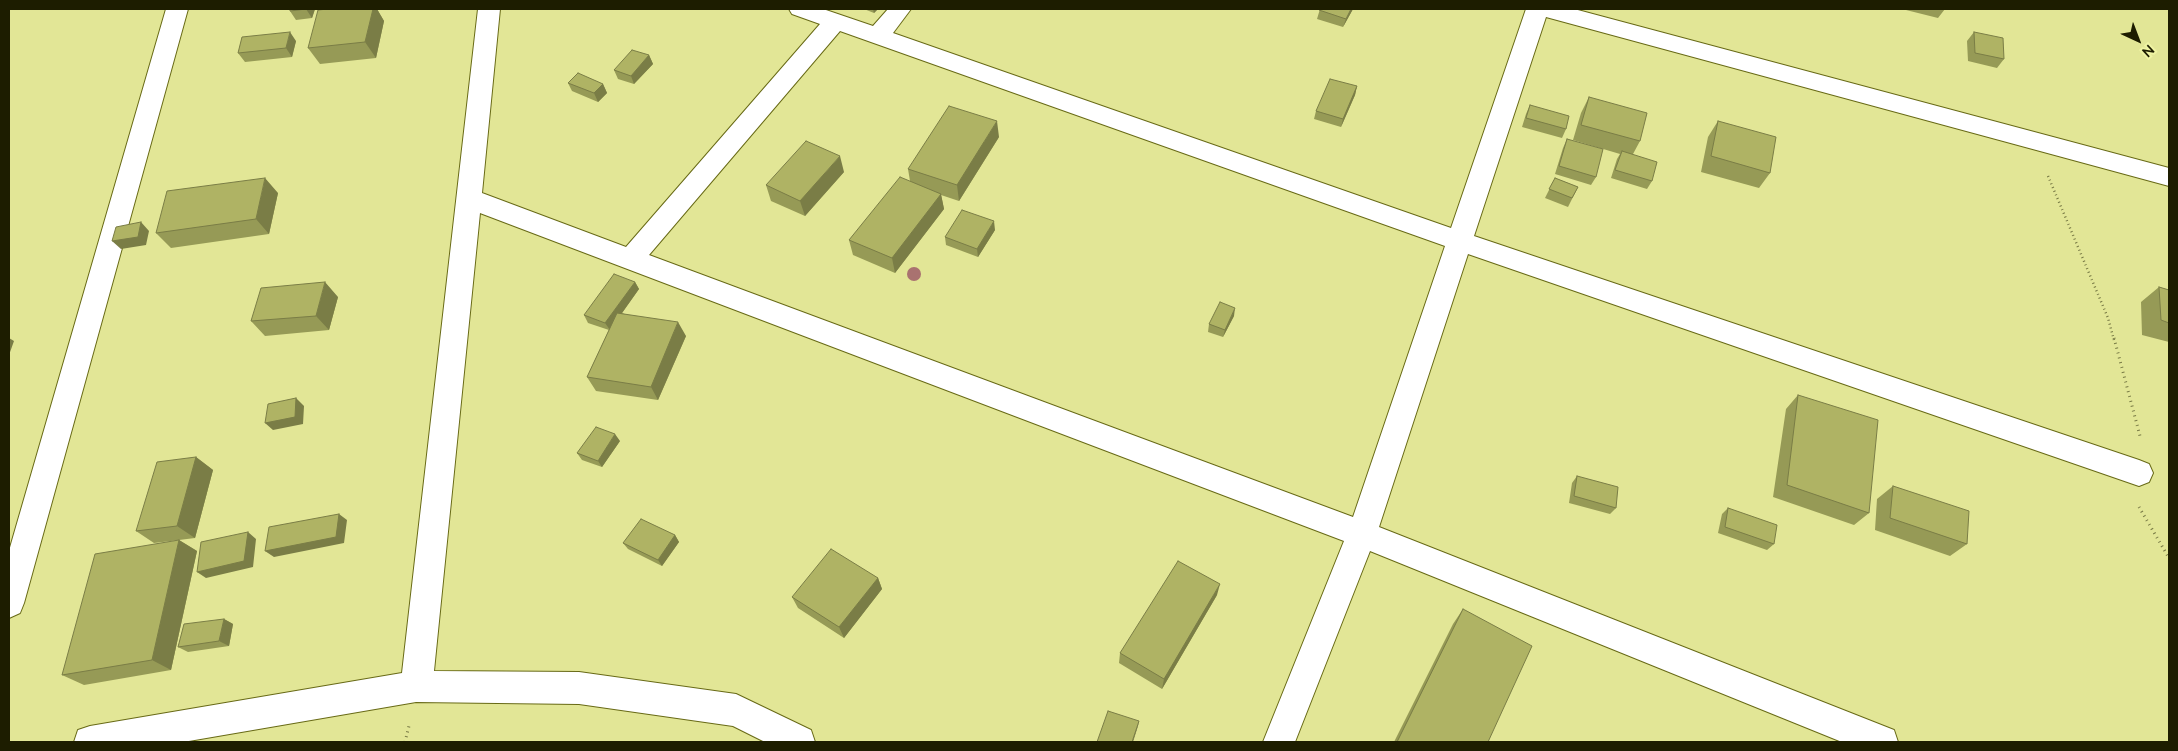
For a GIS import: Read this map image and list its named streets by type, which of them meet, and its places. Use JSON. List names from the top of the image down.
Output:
{
  "north": "bottom right"
}
